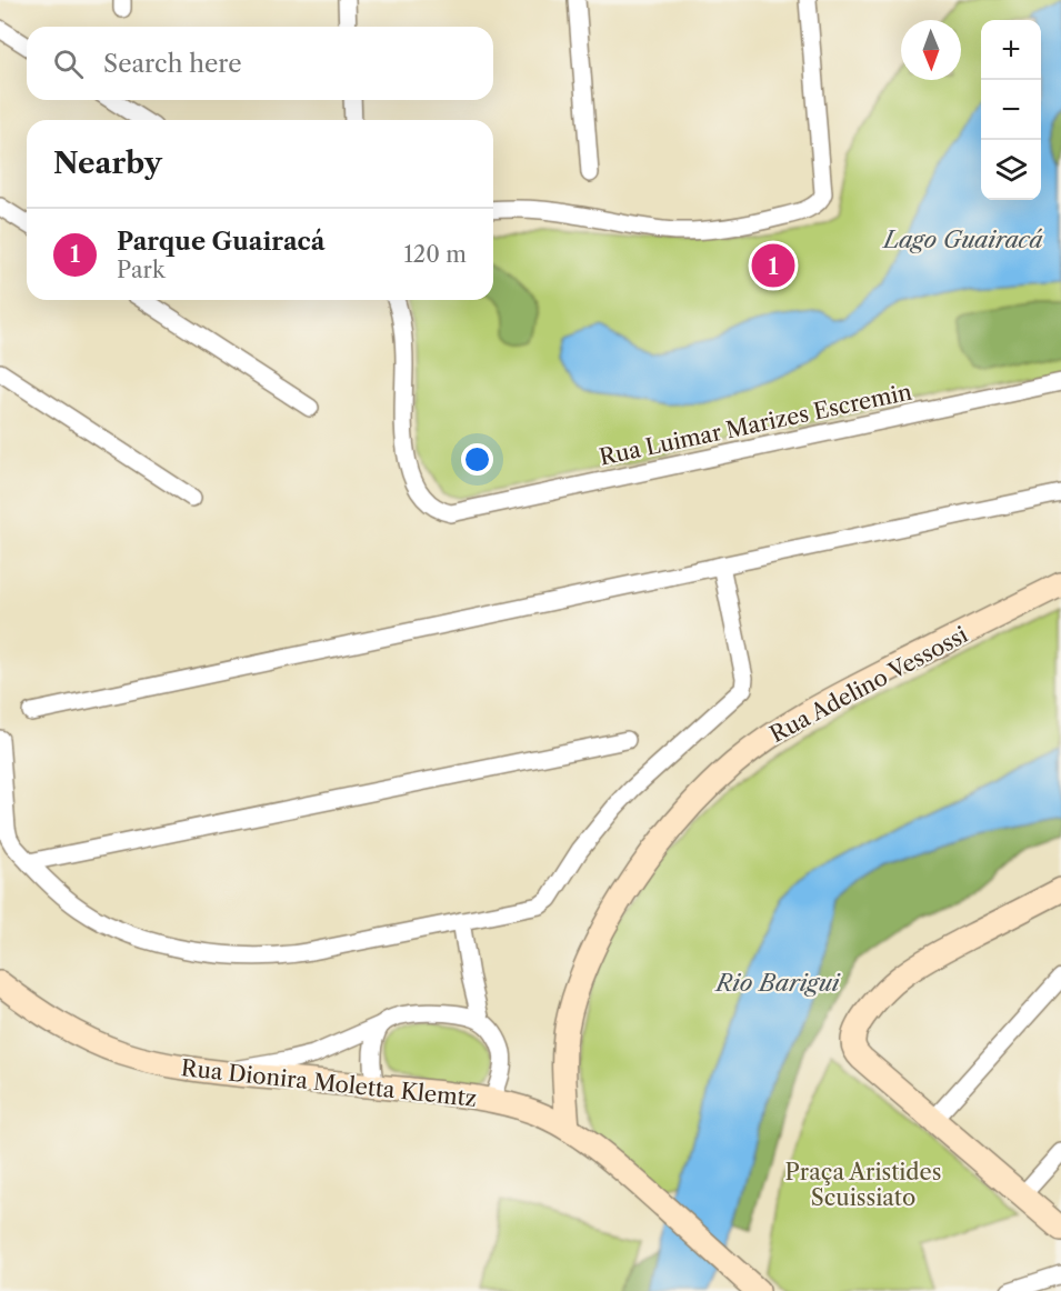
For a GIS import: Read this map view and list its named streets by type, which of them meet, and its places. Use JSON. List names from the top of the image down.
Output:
{
  "streets": {
    "street": ["Rua Luimar Marizes Escremin", "Rua Adelino Vessossi", "Rua Dionira Moletta Klemtz"]
  },
  "crossings": [
    ["Rua Adelino Vessossi", "Rua Dionira Moletta Klemtz"]
  ],
  "water": ["Lago Guairacá", "Rio Barigui"],
  "parks": ["Praça Aristides Scuissiato"],
  "north": "bottom",
  "page": {
    "map_buttons": ["+", "−"],
    "search": "Search here",
    "heading": "Nearby",
    "list": [
      {
        "mark": "1",
        "name": "Parque Guairacá",
        "note": "Park",
        "value": "120 m"
      }
    ],
    "pins": "1"
  }
}
